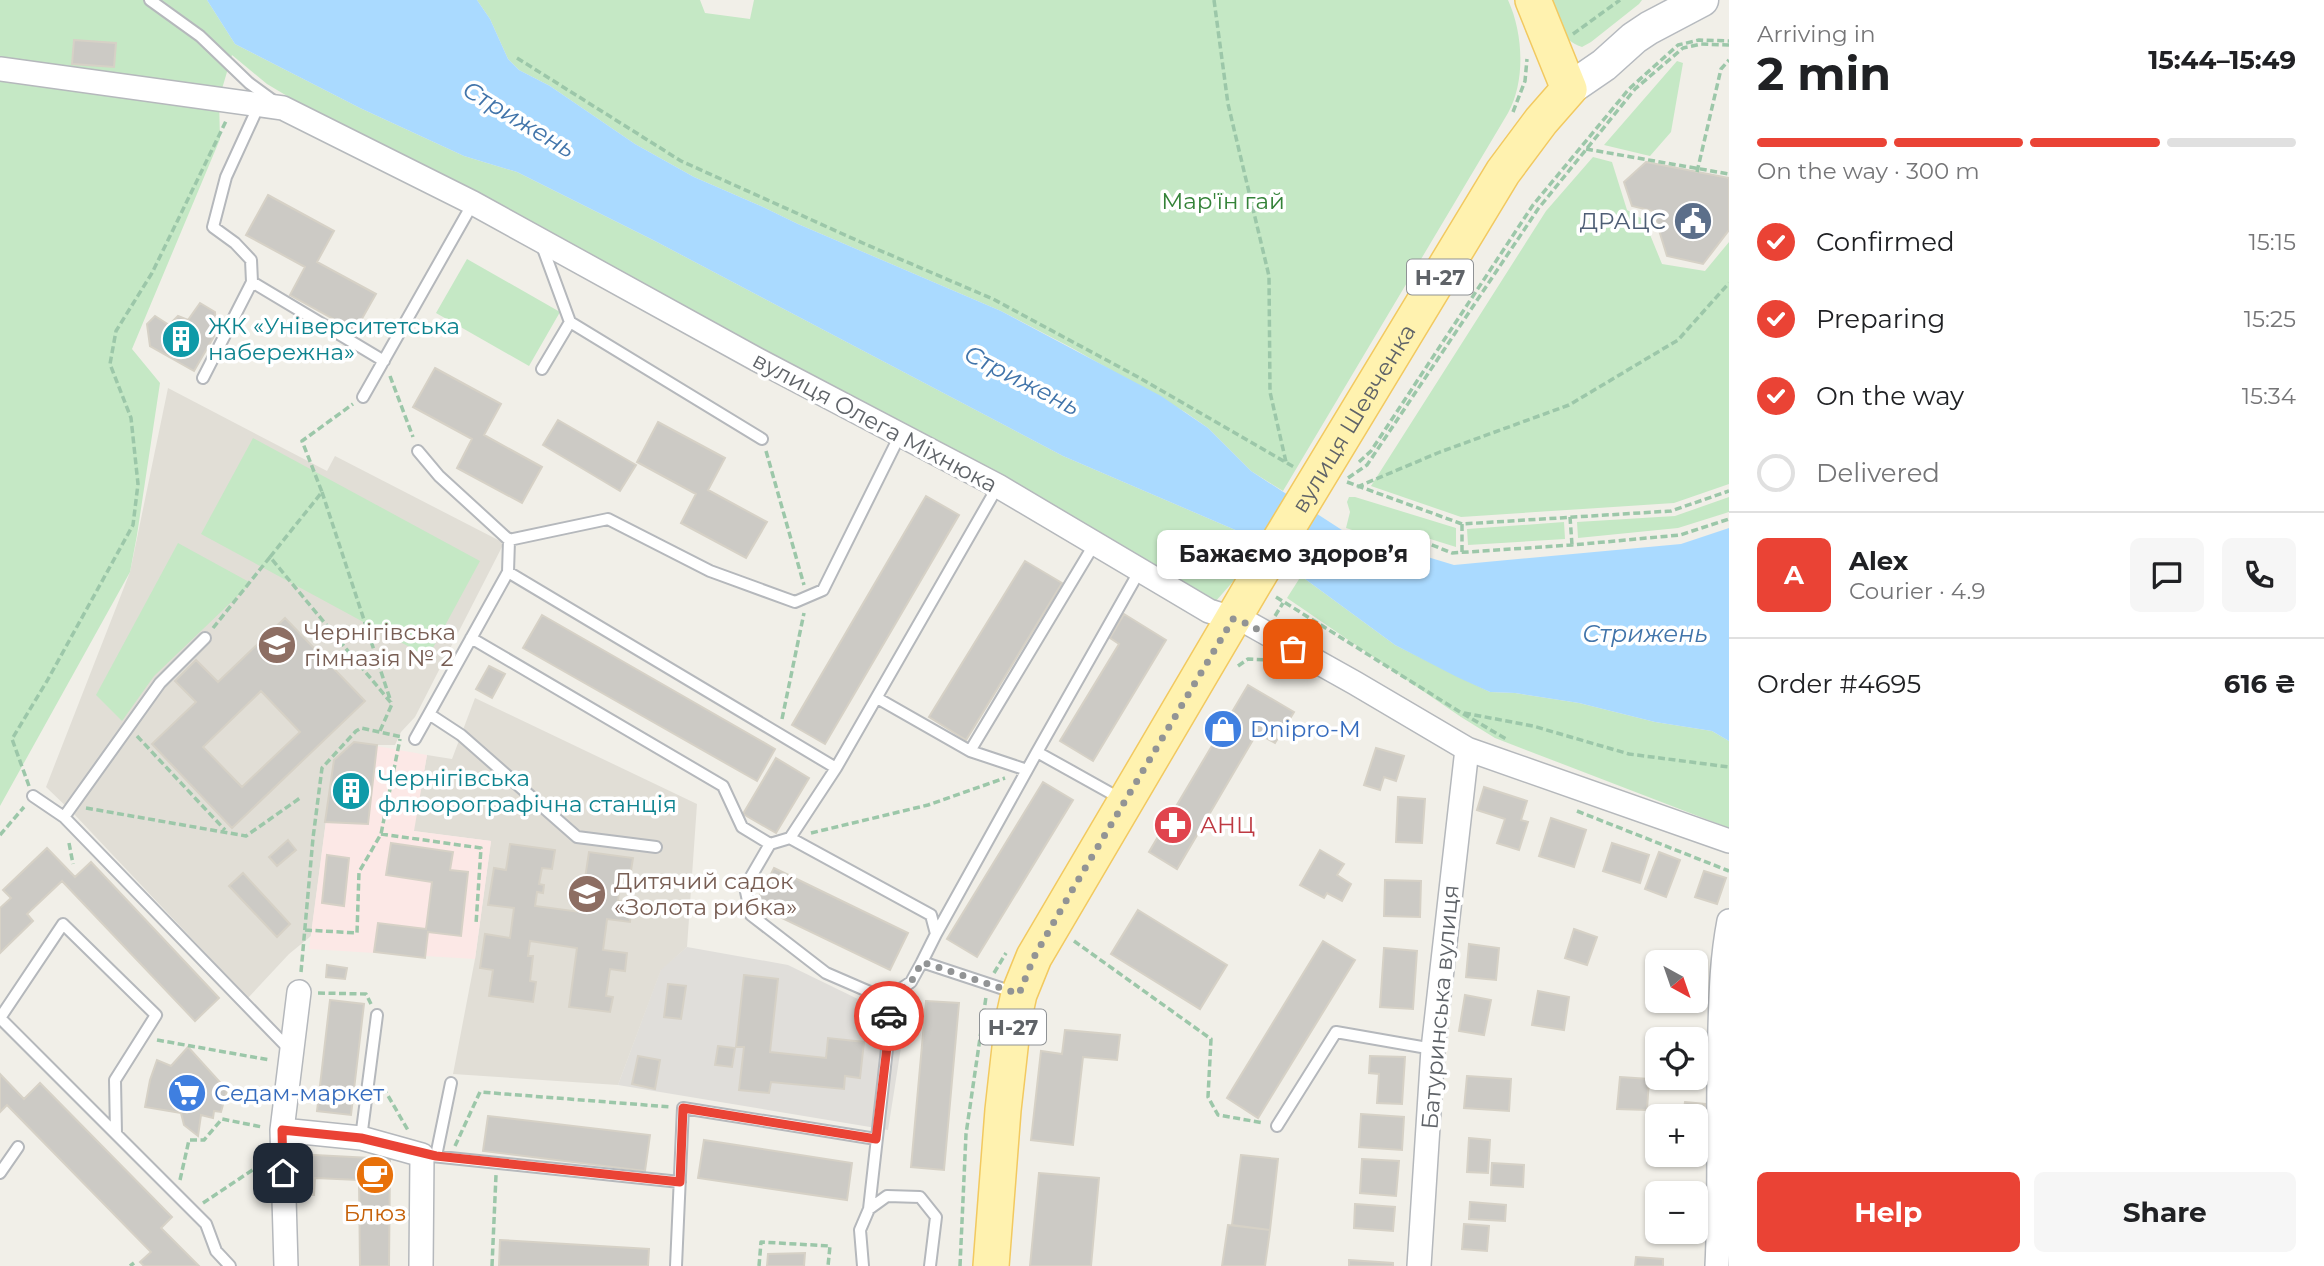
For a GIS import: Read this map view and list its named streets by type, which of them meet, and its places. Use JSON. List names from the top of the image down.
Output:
{
  "streets": {
    "main road": ["Н-27", "вулиця Шевченка"],
    "street": ["вулиця Олега Міхнюка", "Батуринська вулиця"]
  },
  "crossings": [
    ["Н-27", "вулиця Шевченка"],
    ["вулиця Шевченка", "вулиця Олега Міхнюка"],
    ["вулиця Олега Міхнюка", "Батуринська вулиця"]
  ],
  "water": ["Стрижень"],
  "parks": ["Мар'їн гай"],
  "places": {
    "public building": ["ДРАЦС"],
    "building": ["ЖК «Університетська набережна»", "Чернігівська флюорографічна станція"],
    "school or university": ["Чернігівська гімназія № 2", "Дитячий садок «Золота рибка»"],
    "other": ["Бажаємо здоров’я"],
    "shop": ["Dnipro-M"],
    "pharmacy": ["АНЦ"],
    "supermarket": ["Седам-маркет"],
    "cafe": ["Блюз"]
  },
  "north": "bottom right",
  "page": {
    "heading": ["2 min", "Arriving in", "15:44–15:49"],
    "panel": [
      "Alex",
      "Courier · 4.9",
      "Order #4695",
      "616 ₴"
    ],
    "bar": "On the way · 300 m",
    "list": [
      ["Confirmed", "15:15"],
      ["Preparing", "15:25"],
      ["On the way", "15:34"],
      "Delivered"
    ],
    "bubble": "Бажаємо здоров’я",
    "round": "A",
    "map_buttons": ["+", "−"],
    "buttons": ["Help", "Share"]
  }
}
